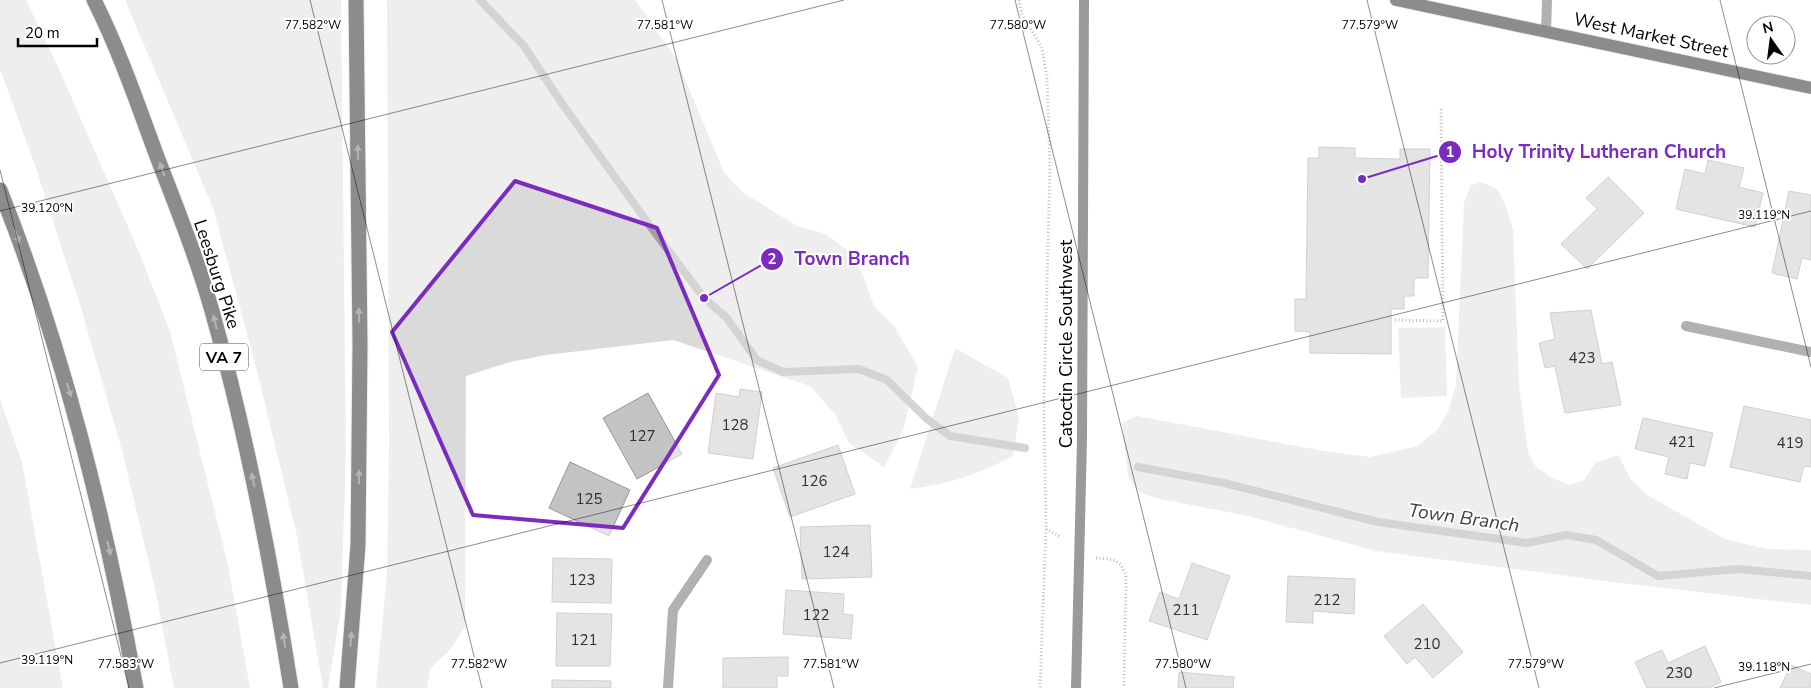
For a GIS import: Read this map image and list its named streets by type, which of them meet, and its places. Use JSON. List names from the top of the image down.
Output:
{
  "streets": {
    "highway": ["Leesburg Pike", "VA 7"],
    "main road": ["West Market Street", "Catoctin Circle Southwest"]
  },
  "water": ["Town Branch"],
  "places": ["Holy Trinity Lutheran Church", "Town Branch"],
  "house_numbers": [
    "423",
    "128",
    "127",
    "421",
    "419",
    "126",
    "125",
    "124",
    "123",
    "212",
    "211",
    "122",
    "121",
    "210",
    "230"
  ],
  "scale_bar": "20 m",
  "north": "top",
  "coordinates": [
    "77.582°W",
    "77.581°W",
    "77.580°W",
    "77.579°W",
    "39.120°N",
    "39.119°N",
    "77.583°W",
    "39.118°N"
  ]
}
